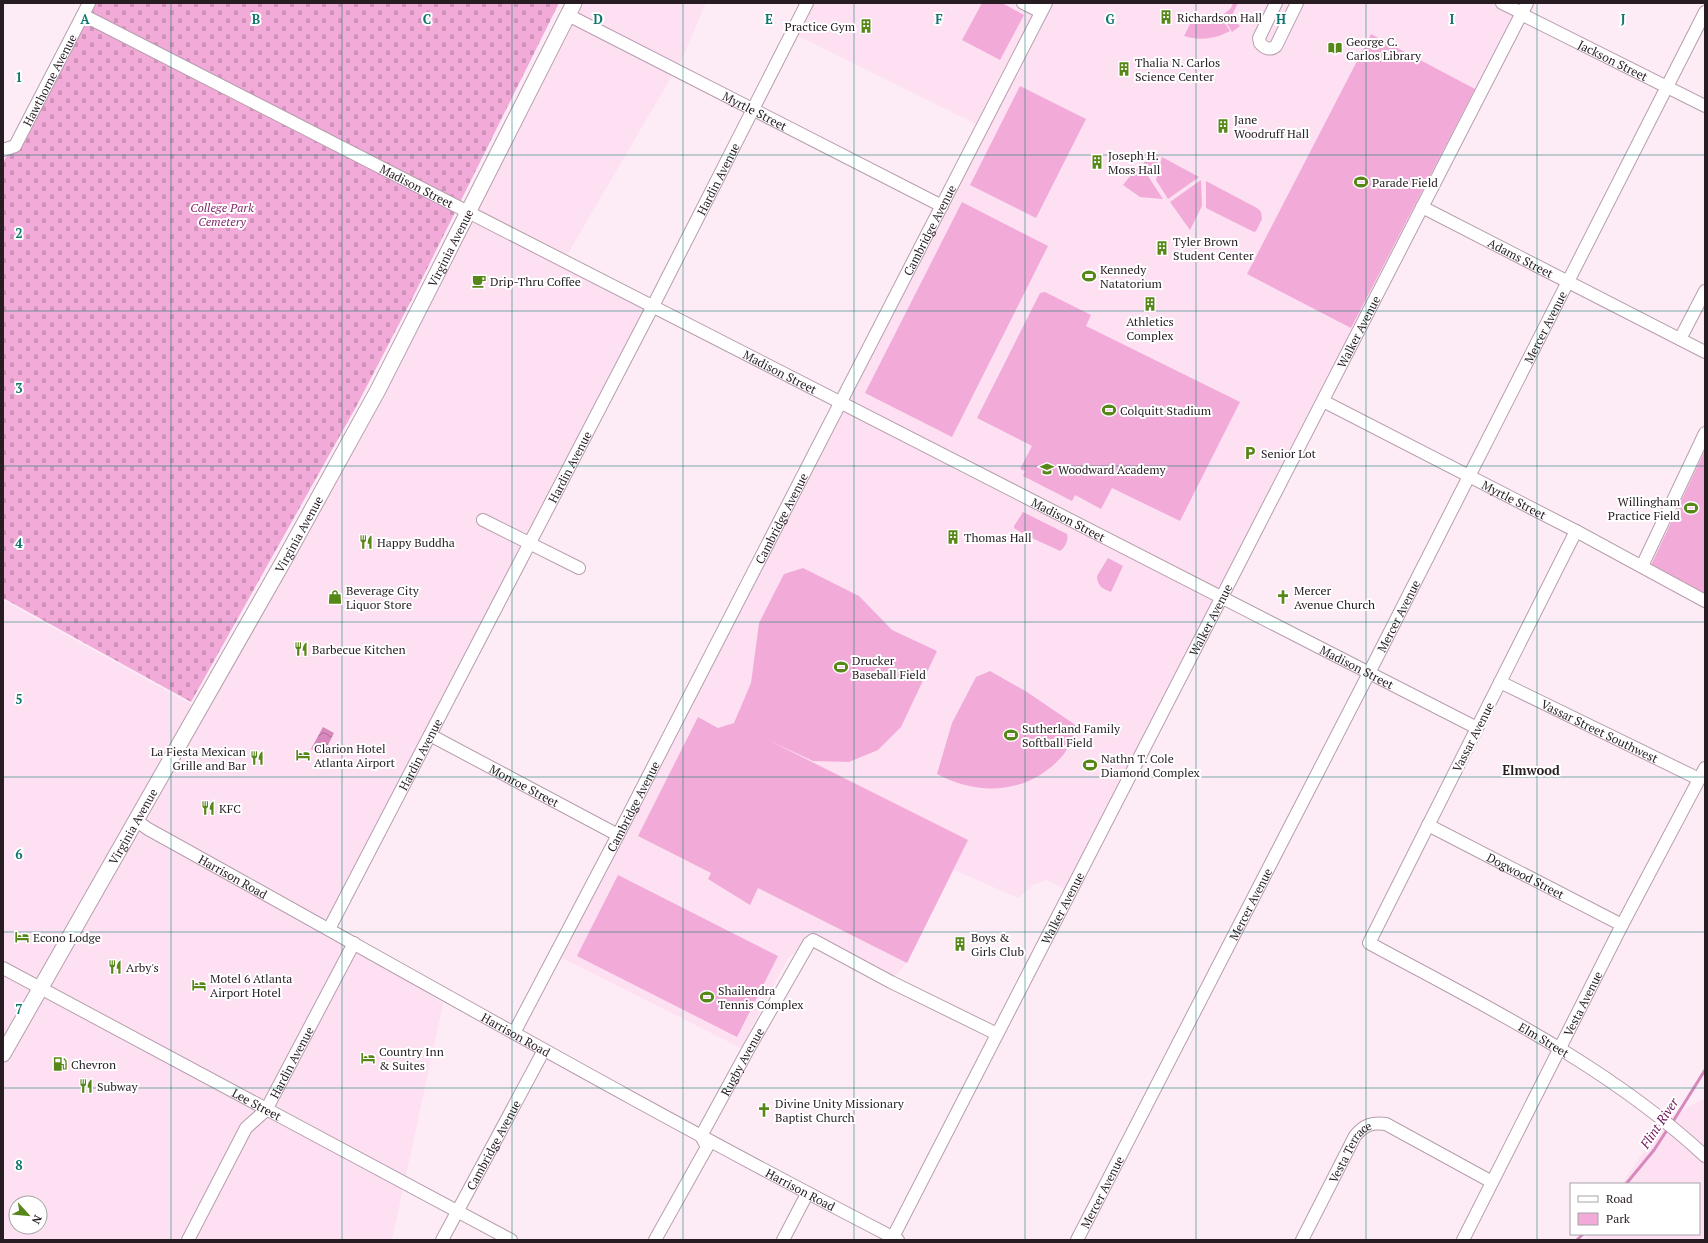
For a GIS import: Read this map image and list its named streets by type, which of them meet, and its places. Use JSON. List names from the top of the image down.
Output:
{
  "streets": {
    "main road": ["Virginia Avenue"],
    "street": [
      "Jackson Street",
      "Hawthorne Avenue",
      "Myrtle Street",
      "Hardin Avenue",
      "Madison Street",
      "Cambridge Avenue",
      "Adams Street",
      "Mercer Avenue",
      "Walker Avenue",
      "Vassar Street Southwest",
      "Vassar Avenue",
      "Monroe Street",
      "Dogwood Street",
      "Harrison Road",
      "Vesta Avenue",
      "Elm Street",
      "Rugby Avenue",
      "Lee Street",
      "Vesta Terrace"
    ]
  },
  "crossings": [
    ["Jackson Street", "Mercer Avenue"],
    ["Jackson Street", "Walker Avenue"],
    ["Hawthorne Avenue", "Madison Street"],
    ["Myrtle Street", "Hardin Avenue"],
    ["Myrtle Street", "Cambridge Avenue"],
    ["Myrtle Street", "Virginia Avenue"],
    ["Myrtle Street", "Mercer Avenue"],
    ["Myrtle Street", "Walker Avenue"],
    ["Myrtle Street", "Vassar Avenue"],
    ["Hardin Avenue", "Madison Street"],
    ["Hardin Avenue", "Monroe Street"],
    ["Hardin Avenue", "Harrison Road"],
    ["Hardin Avenue", "Lee Street"],
    ["Madison Street", "Cambridge Avenue"],
    ["Madison Street", "Virginia Avenue"],
    ["Madison Street", "Mercer Avenue"],
    ["Madison Street", "Walker Avenue"],
    ["Madison Street", "Vassar Avenue"],
    ["Cambridge Avenue", "Monroe Street"],
    ["Cambridge Avenue", "Harrison Road"],
    ["Cambridge Avenue", "Lee Street"],
    ["Virginia Avenue", "Harrison Road"],
    ["Virginia Avenue", "Lee Street"],
    ["Adams Street", "Mercer Avenue"],
    ["Adams Street", "Walker Avenue"],
    ["Walker Avenue", "Harrison Road"],
    ["Walker Avenue", "Rugby Avenue"],
    ["Vassar Street Southwest", "Vassar Avenue"],
    ["Vassar Street Southwest", "Vesta Avenue"],
    ["Vassar Avenue", "Dogwood Street"],
    ["Vassar Avenue", "Elm Street"],
    ["Dogwood Street", "Vesta Avenue"],
    ["Harrison Road", "Rugby Avenue"],
    ["Vesta Avenue", "Elm Street"],
    ["Vesta Avenue", "Vesta Terrace"]
  ],
  "districts": ["Elmwood"],
  "water": ["Flint River"],
  "parks": ["College Park Cemetery"],
  "places": {
    "building": [
      "Richardson Hall",
      "Practice Gym",
      "Thalia N. Carlos Science Center",
      "Jane Woodruff Hall",
      "Joseph H. Moss Hall",
      "Tyler Brown Student Center",
      "Athletics Complex",
      "Thomas Hall",
      "Boys & Girls Club"
    ],
    "library": ["George C. Carlos Library"],
    "sports": [
      "Parade Field",
      "Kennedy Natatorium",
      "Colquitt Stadium",
      "Willingham Practice Field",
      "Drucker Baseball Field",
      "Sutherland Family Softball Field",
      "Nathn T. Cole Diamond Complex",
      "Shailendra Tennis Complex"
    ],
    "cafe": ["Drip-Thru Coffee"],
    "parking": ["Senior Lot"],
    "school or university": ["Woodward Academy"],
    "restaurant": [
      "Happy Buddha",
      "Barbecue Kitchen",
      "La Fiesta Mexican Grille and Bar",
      "KFC",
      "Arby's",
      "Subway"
    ],
    "shop": ["Beverage City Liquor Store"],
    "church": ["Mercer Avenue Church", "Divine Unity Missionary Baptist Church"],
    "hotel": [
      "Clarion Hotel Atlanta Airport",
      "Econo Lodge",
      "Motel 6 Atlanta Airport Hotel",
      "Country Inn & Suites"
    ],
    "fuel station": ["Chevron"]
  },
  "legend": ["Road", "Park"],
  "north": "bottom right",
  "grid": {
    "columns": [
      "A",
      "B",
      "C",
      "D",
      "E",
      "F",
      "G",
      "H",
      "I",
      "J"
    ],
    "rows": [
      "1",
      "2",
      "3",
      "4",
      "5",
      "6",
      "7",
      "8"
    ]
  }
}
